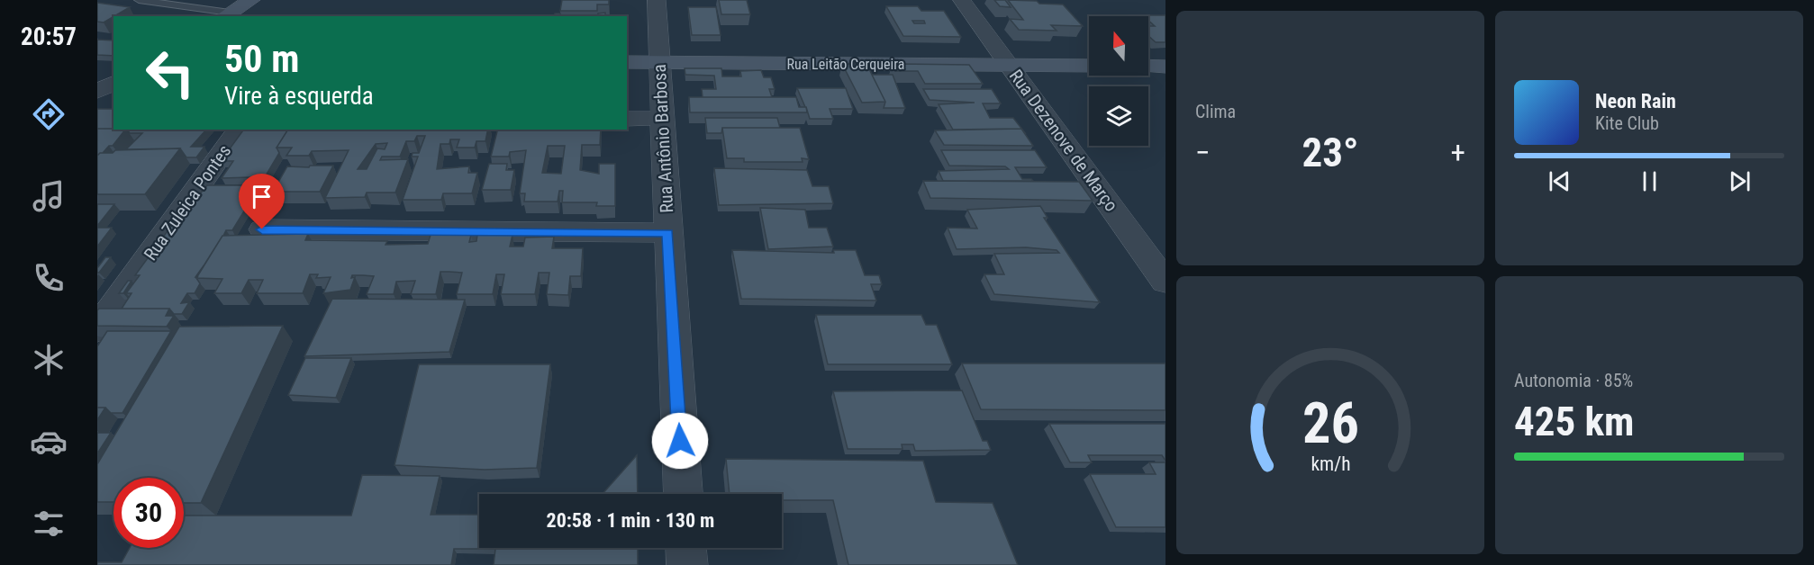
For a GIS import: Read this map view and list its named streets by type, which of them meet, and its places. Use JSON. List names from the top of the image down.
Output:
{
  "streets": {
    "street": [
      "Rua Leitão Cerqueira",
      "Rua Antônio Barbosa",
      "Rua Dezenove de Março",
      "Rua Zuleica Pontes"
    ]
  },
  "crossings": [
    ["Rua Leitão Cerqueira", "Rua Antônio Barbosa"],
    ["Rua Leitão Cerqueira", "Rua Dezenove de Março"]
  ],
  "north": "top",
  "page": {
    "tabs": "20:57",
    "tile": [
      "Clima",
      ["Autonomia · 85%", "425 km"]
    ],
    "turn": ["50 m", "Vire à esquerda"],
    "song": ["Neon Rain", "Kite Club"],
    "heat": ["−", "23°", "+"],
    "limit": "30",
    "trip": "20:58 · 1 min · 130 m",
    "gauge": ["26", "km/h"]
  }
}
